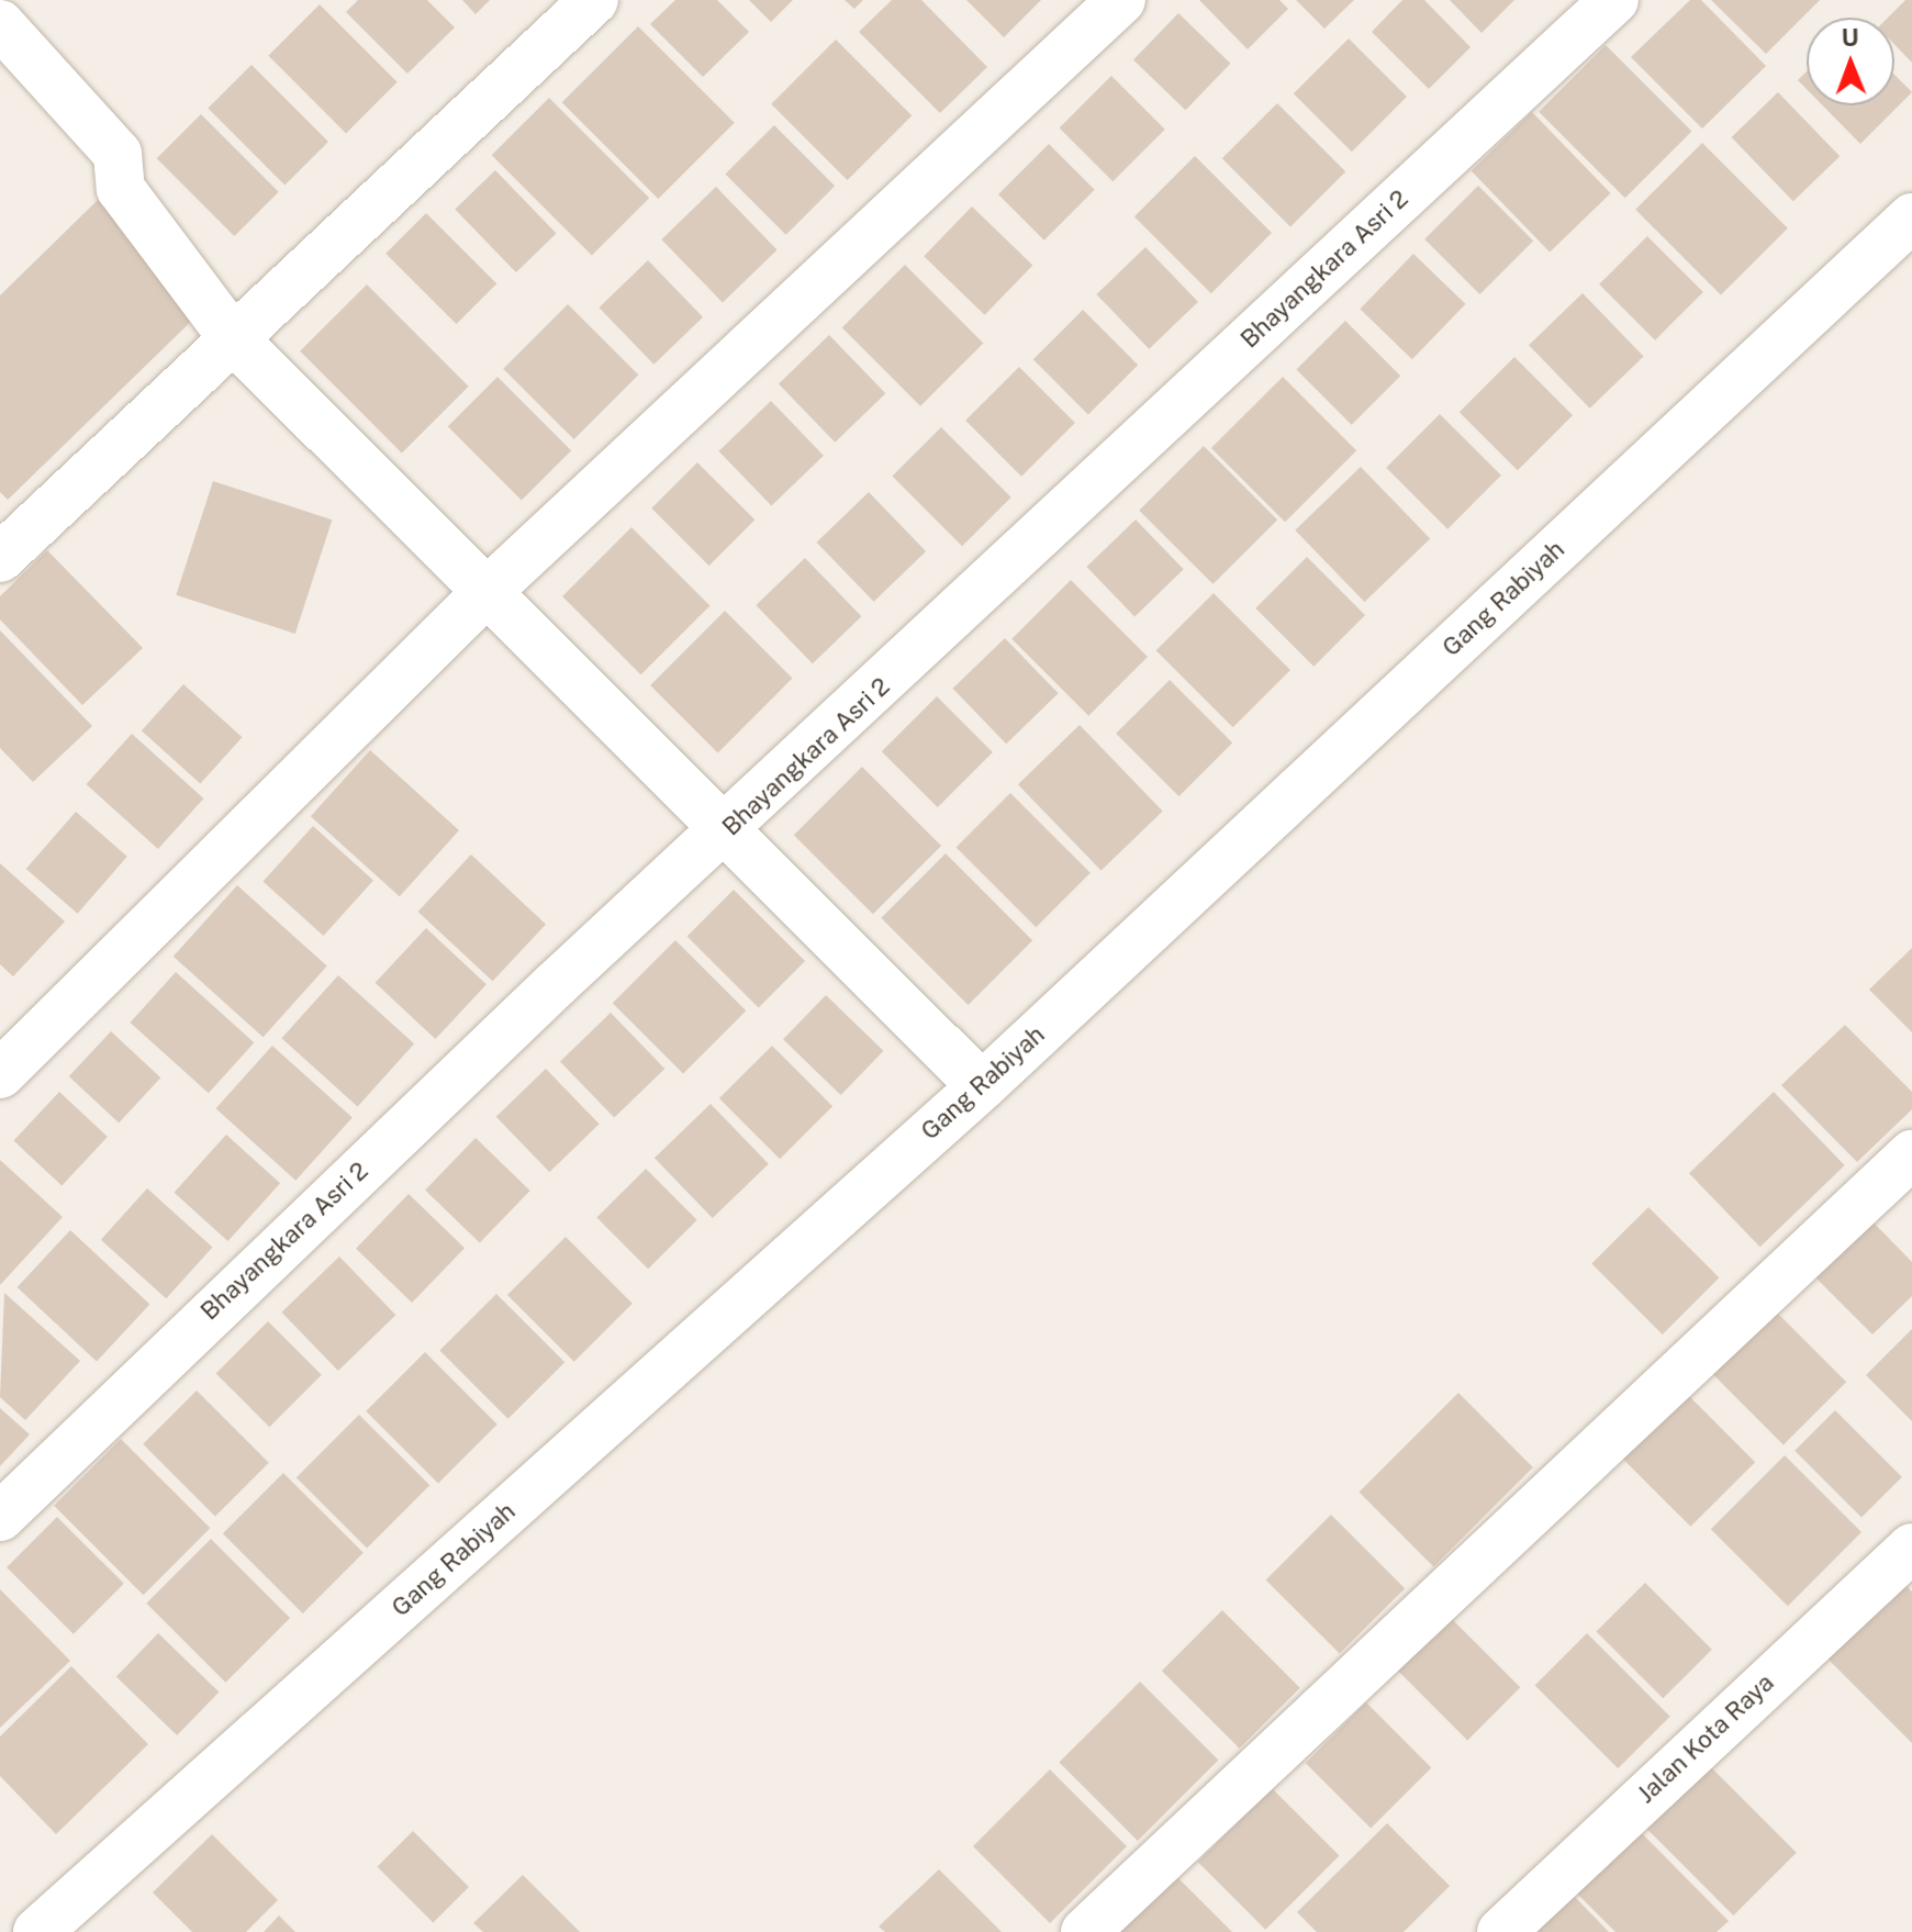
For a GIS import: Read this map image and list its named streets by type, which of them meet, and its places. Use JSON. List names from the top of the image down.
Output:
{
  "streets": {
    "street": ["Bhayangkara Asri 2", "Gang Rabiyah", "Jalan Kota Raya"]
  },
  "north": "top"
}
